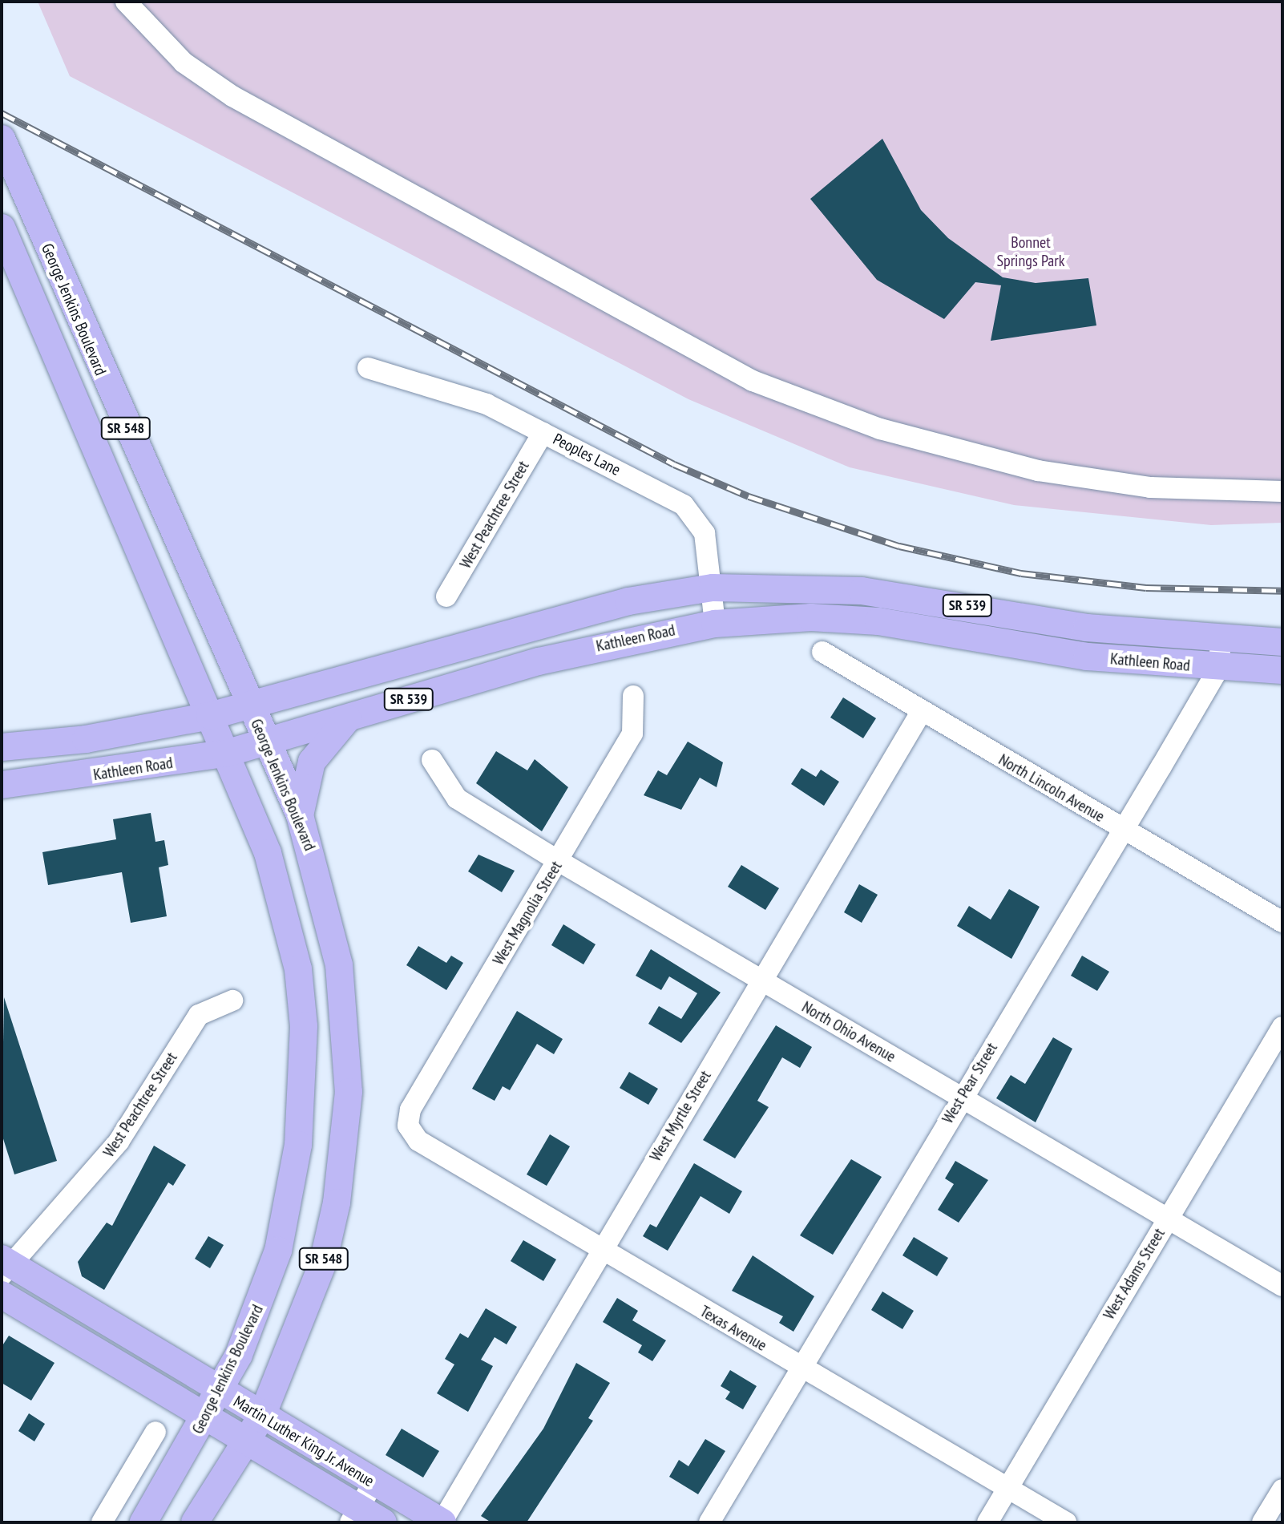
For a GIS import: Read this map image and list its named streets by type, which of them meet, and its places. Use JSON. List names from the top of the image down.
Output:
{
  "streets": {
    "main road": [
      "George Jenkins Boulevard",
      "SR 548",
      "SR 539",
      "Kathleen Road",
      "Martin Luther King Jr. Avenue"
    ],
    "street": [
      "Peoples Lane",
      "West Peachtree Street",
      "North Lincoln Avenue",
      "West Magnolia Street",
      "North Ohio Avenue",
      "West Pear Street",
      "West Myrtle Street",
      "West Adams Street",
      "Texas Avenue"
    ]
  },
  "crossings": [
    ["George Jenkins Boulevard", "Kathleen Road"],
    ["George Jenkins Boulevard", "Martin Luther King Jr. Avenue"],
    ["Peoples Lane", "West Peachtree Street"],
    ["Peoples Lane", "Kathleen Road"],
    ["West Peachtree Street", "Martin Luther King Jr. Avenue"],
    ["Kathleen Road", "West Pear Street"],
    ["North Lincoln Avenue", "West Pear Street"],
    ["North Lincoln Avenue", "West Myrtle Street"],
    ["West Magnolia Street", "North Ohio Avenue"],
    ["West Magnolia Street", "Texas Avenue"],
    ["North Ohio Avenue", "West Pear Street"],
    ["North Ohio Avenue", "West Myrtle Street"],
    ["North Ohio Avenue", "West Adams Street"],
    ["West Pear Street", "Texas Avenue"],
    ["West Myrtle Street", "Texas Avenue"],
    ["West Myrtle Street", "Martin Luther King Jr. Avenue"],
    ["West Adams Street", "Texas Avenue"]
  ],
  "parks": ["Bonnet Springs Park"]
}
